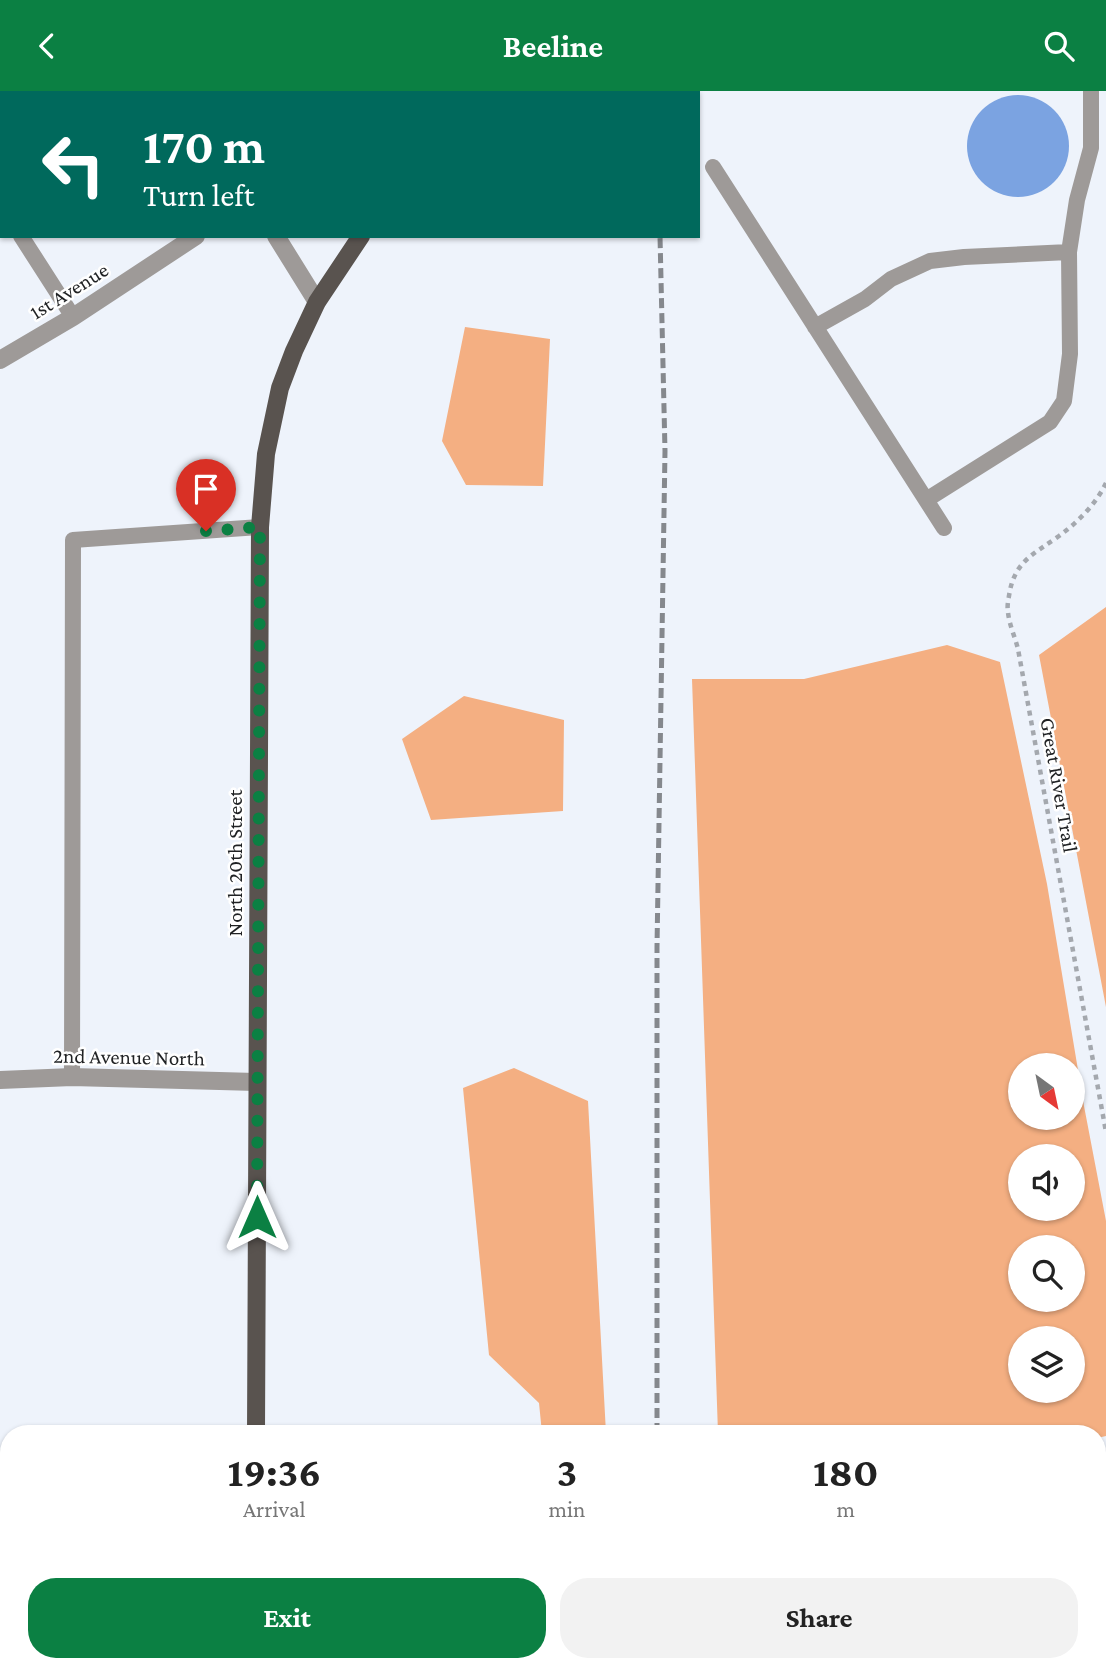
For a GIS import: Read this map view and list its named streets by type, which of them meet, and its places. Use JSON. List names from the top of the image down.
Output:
{
  "streets": {
    "main road": ["North 20th Street"],
    "street": ["1st Avenue", "2nd Avenue North"],
    "path": ["Great River Trail"]
  },
  "crossings": [
    ["North 20th Street", "2nd Avenue North"]
  ],
  "north": "bottom right",
  "page": {
    "header": "Beeline",
    "turn": ["170 m", "Turn left"],
    "eta": [
      "19:36",
      "Arrival",
      "3",
      "min",
      "180",
      "m"
    ],
    "buttons": ["Exit", "Share"]
  }
}
